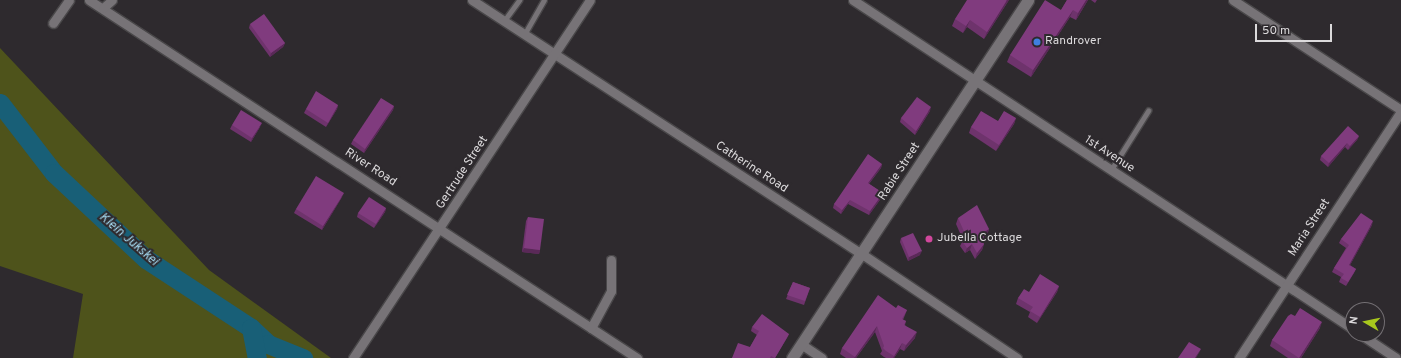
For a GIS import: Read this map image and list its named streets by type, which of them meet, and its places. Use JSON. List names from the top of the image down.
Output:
{
  "streets": {
    "street": [
      "1st Avenue",
      "River Road",
      "Catherine Road",
      "Rabie Street",
      "Gertrude Street",
      "Maria Street"
    ]
  },
  "crossings": [
    ["1st Avenue", "Rabie Street"],
    ["1st Avenue", "Maria Street"],
    ["River Road", "Gertrude Street"],
    ["Catherine Road", "Rabie Street"],
    ["Catherine Road", "Gertrude Street"]
  ],
  "water": ["Klein Jukskei"],
  "places": ["Randrover", "Jubella Cottage"],
  "scale_bar": "50 m",
  "north": "left"
}
